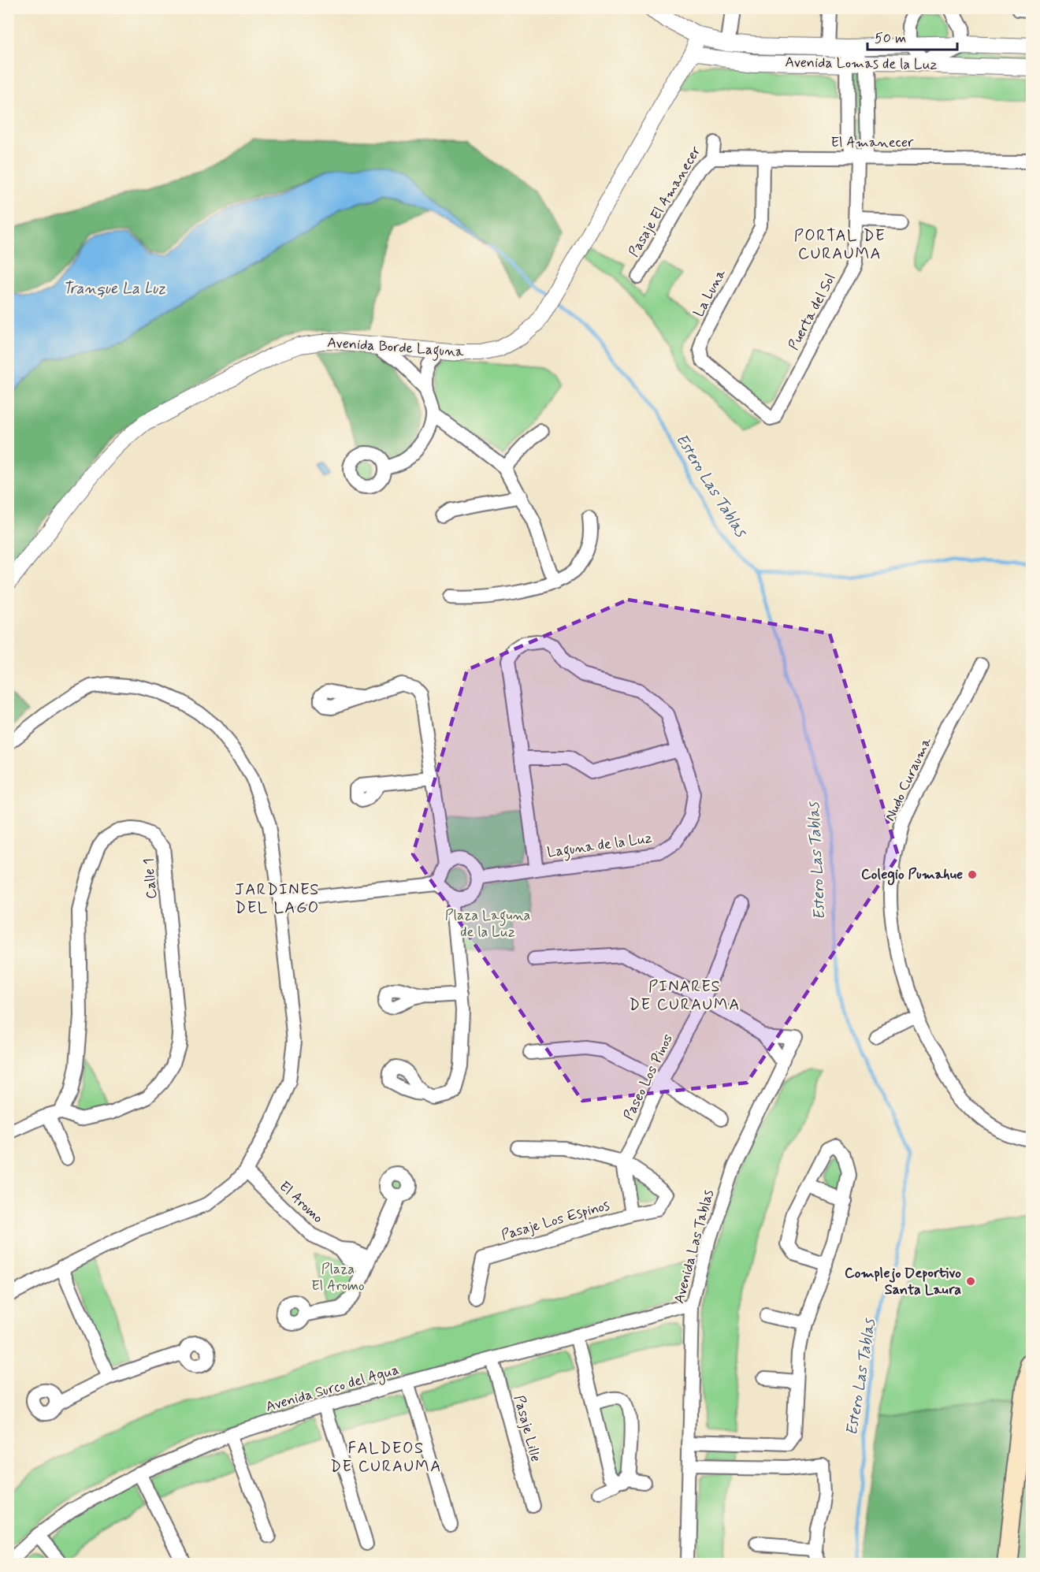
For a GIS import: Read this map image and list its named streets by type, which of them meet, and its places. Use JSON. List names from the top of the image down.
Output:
{
  "streets": {
    "street": [
      "Avenida Lomas de la Luz",
      "El Amanecer",
      "Pasaje El Amanecer",
      "La Luna",
      "Puerta del Sol",
      "Avenida Borde Laguna",
      "Nudo Curauma",
      "Laguna de la Luz",
      "Calle 1",
      "Paseo Los Pinos",
      "El Aromo",
      "Pasaje Los Espinos",
      "Avenida Las Tablas",
      "Avenida Surco del Agua",
      "Pasaje Lille"
    ]
  },
  "crossings": [
    ["Avenida Lomas de la Luz", "Puerta del Sol"],
    ["Avenida Lomas de la Luz", "Avenida Borde Laguna"],
    ["El Amanecer", "Pasaje El Amanecer"],
    ["El Amanecer", "La Luna"],
    ["El Amanecer", "Puerta del Sol"],
    ["La Luna", "Puerta del Sol"],
    ["Paseo Los Pinos", "Pasaje Los Espinos"],
    ["Avenida Las Tablas", "Avenida Surco del Agua"],
    ["Avenida Surco del Agua", "Pasaje Lille"]
  ],
  "districts": [
    "PORTAL DE CURAUMA",
    "JARDINES DEL LAGO",
    "PINARES DE CURAUMA",
    "FALDEOS DE CURAUMA"
  ],
  "water": ["Tranque La Luz", "Estero Las Tablas"],
  "parks": ["Plaza Laguna de la Luz", "Plaza El Aromo"],
  "places": ["Colegio Pumahue", "Complejo Deportivo Santa Laura"],
  "scale_bar": "50 m"
}
